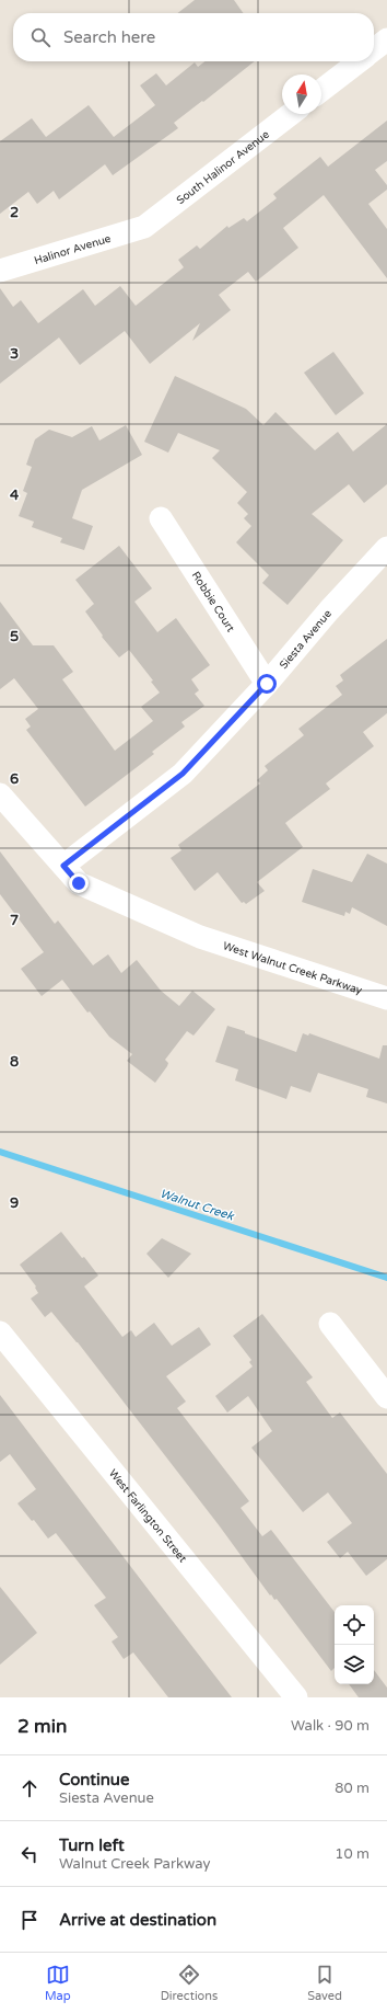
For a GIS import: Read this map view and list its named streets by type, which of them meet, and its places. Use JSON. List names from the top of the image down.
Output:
{
  "streets": {
    "street": [
      "South Halinor Avenue",
      "Halinor Avenue",
      "Robbie Court",
      "Siesta Avenue",
      "West Walnut Creek Parkway",
      "West Farlington Street"
    ]
  },
  "crossings": [
    ["South Halinor Avenue", "Halinor Avenue"],
    ["Robbie Court", "Siesta Avenue"],
    ["Siesta Avenue", "West Walnut Creek Parkway"]
  ],
  "water": ["Walnut Creek"],
  "north": "top",
  "page": {
    "search": "Search here",
    "heading": ["2 min", "Walk · 90 m"],
    "list": [
      ["Continue", "Siesta Avenue", "80 m"],
      ["Turn left", "Walnut Creek Parkway", "10 m"],
      "Arrive at destination"
    ],
    "nav": ["Map", "Directions", "Saved"]
  },
  "grid": {
    "rows": [
      "2",
      "3",
      "4",
      "5",
      "6",
      "7",
      "8",
      "9"
    ]
  }
}
